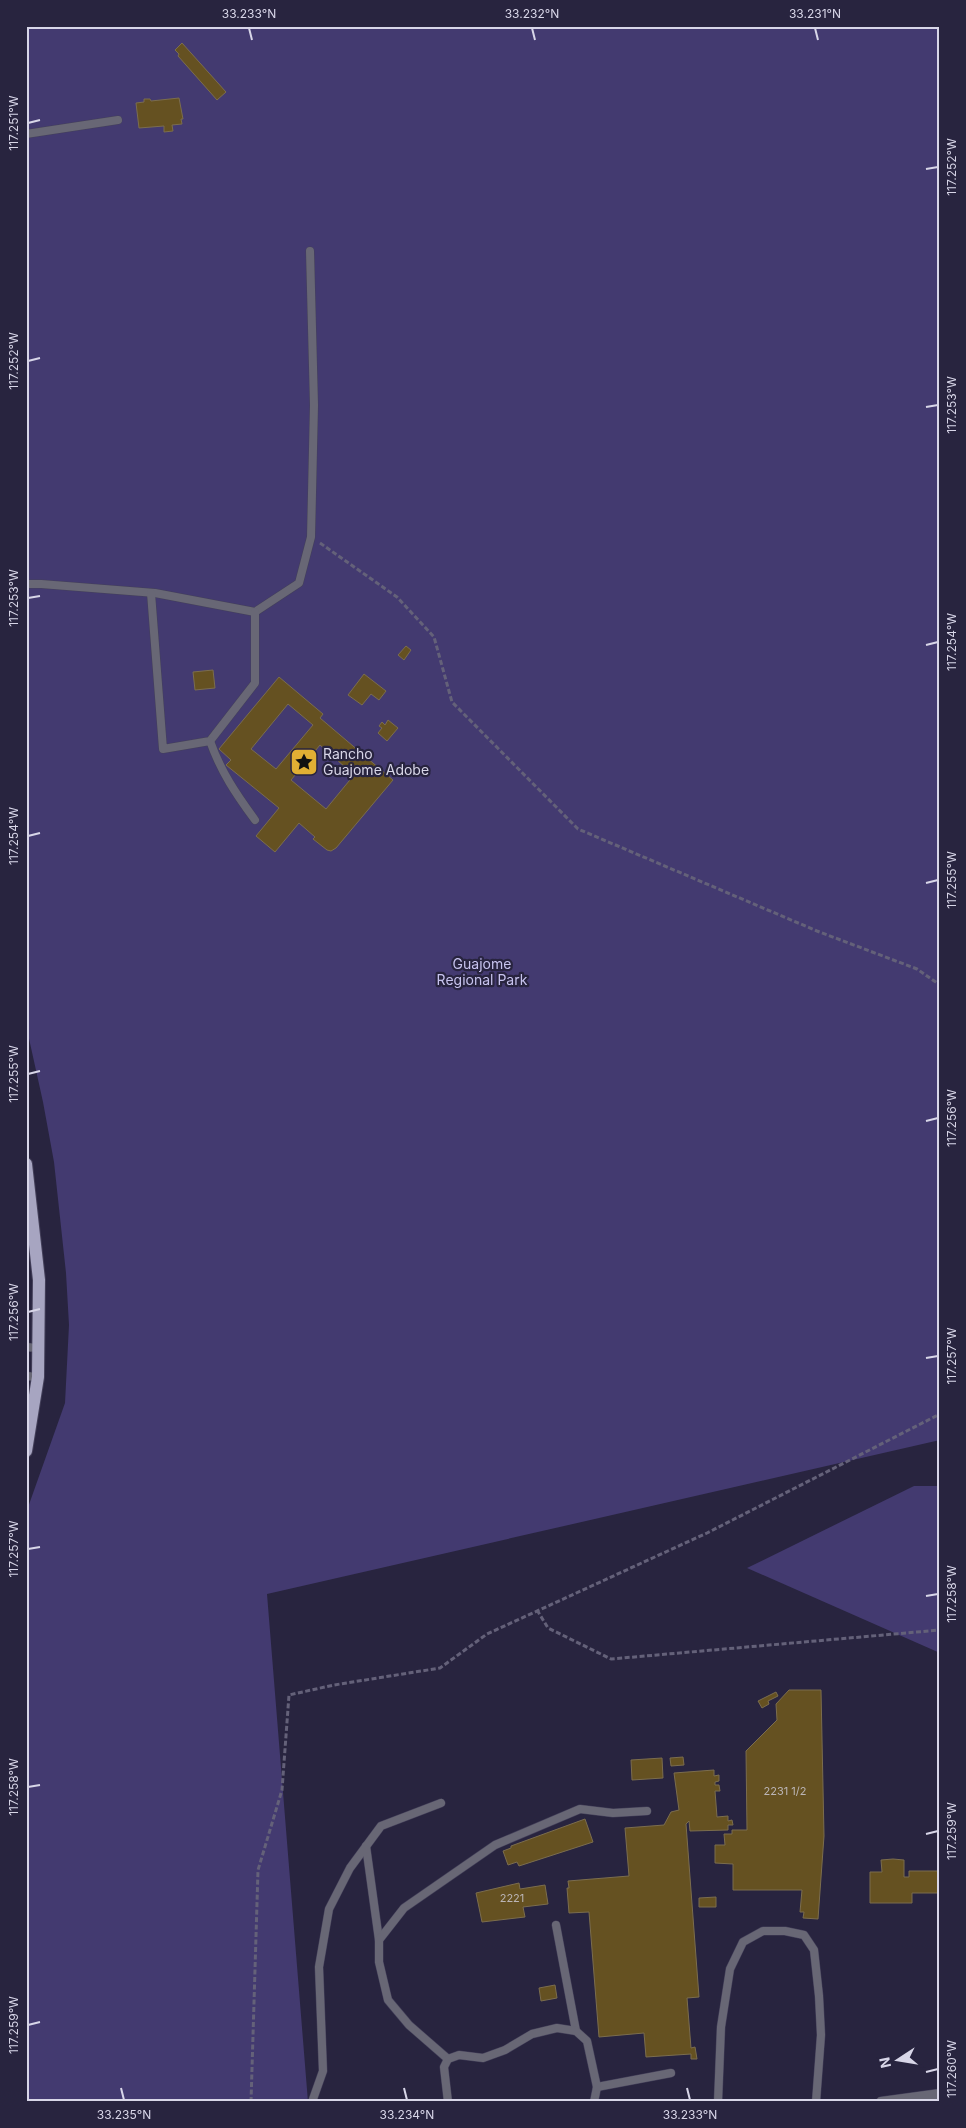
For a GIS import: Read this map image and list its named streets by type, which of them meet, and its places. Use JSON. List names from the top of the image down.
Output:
{
  "parks": ["Guajome Regional Park"],
  "places": {
    "place": ["Rancho Guajome Adobe"]
  },
  "house_numbers": ["2231 1/2", "2221"],
  "north": "left",
  "coordinates": [
    "33.233°N",
    "33.232°N",
    "33.231°N",
    "117.251°W",
    "117.252°W",
    "117.253°W",
    "117.254°W",
    "117.255°W",
    "117.256°W",
    "117.257°W",
    "117.258°W",
    "117.259°W",
    "117.260°W",
    "33.235°N",
    "33.234°N"
  ]
}
